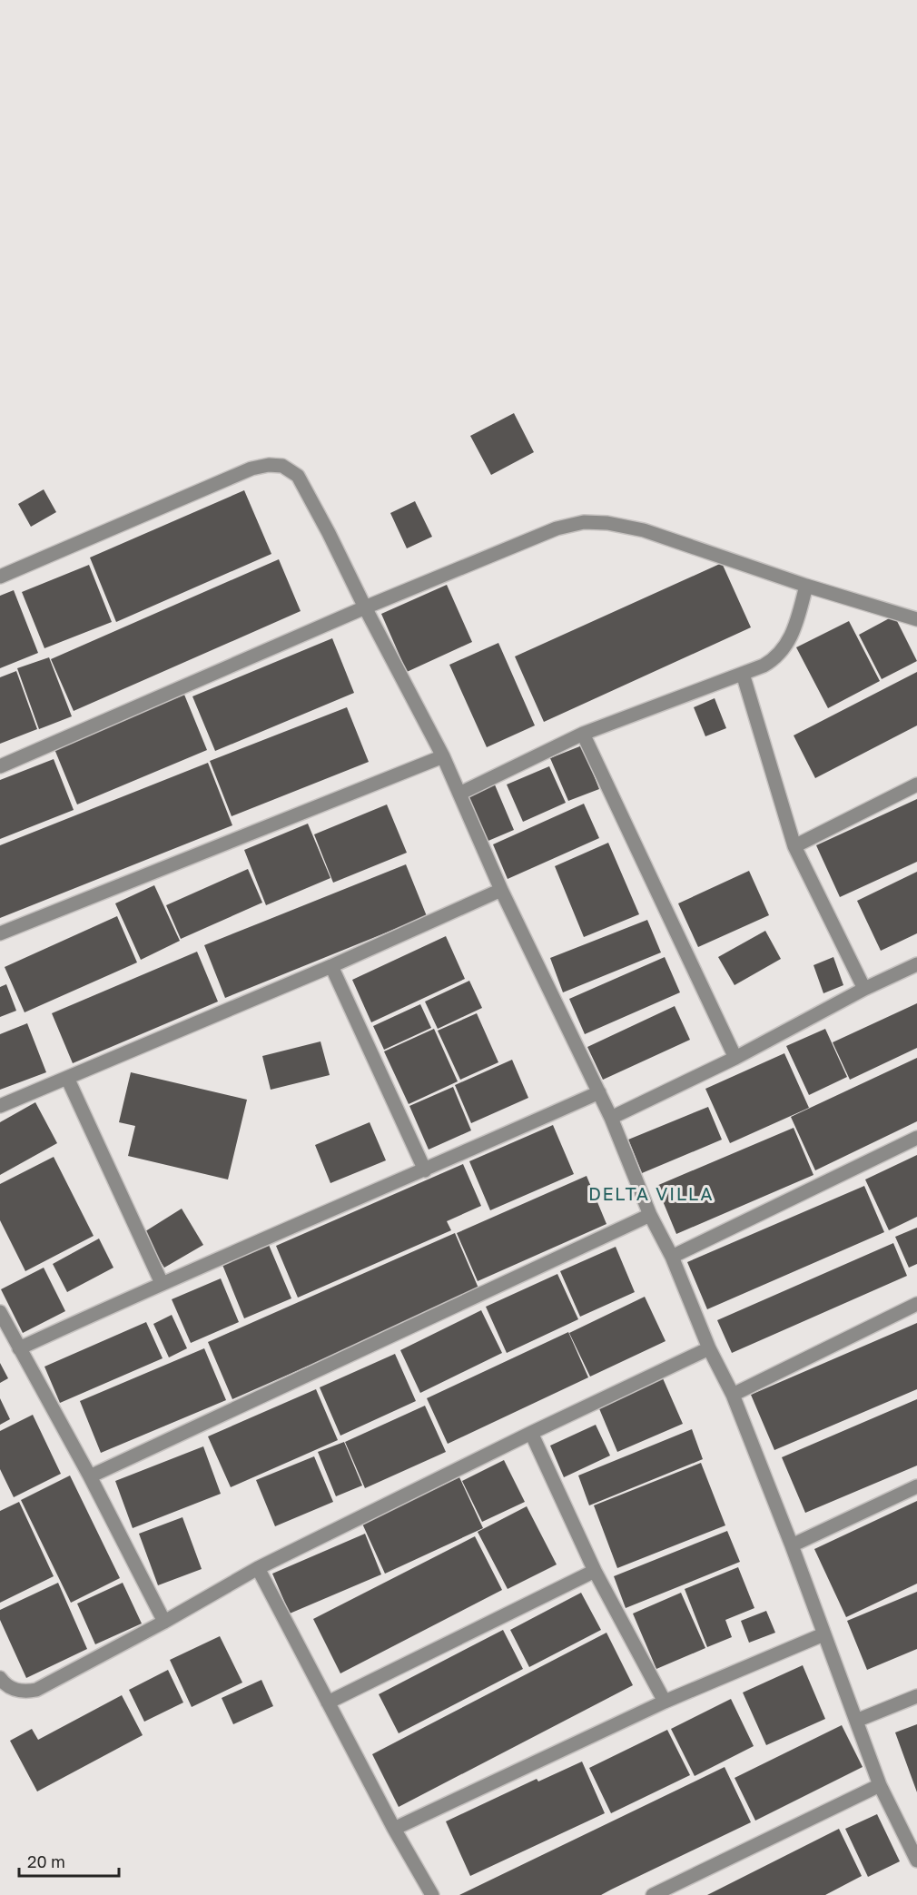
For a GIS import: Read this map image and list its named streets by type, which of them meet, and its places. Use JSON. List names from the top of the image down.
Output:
{
  "districts": ["DELTA VILLA"],
  "scale_bar": "20 m"
}
